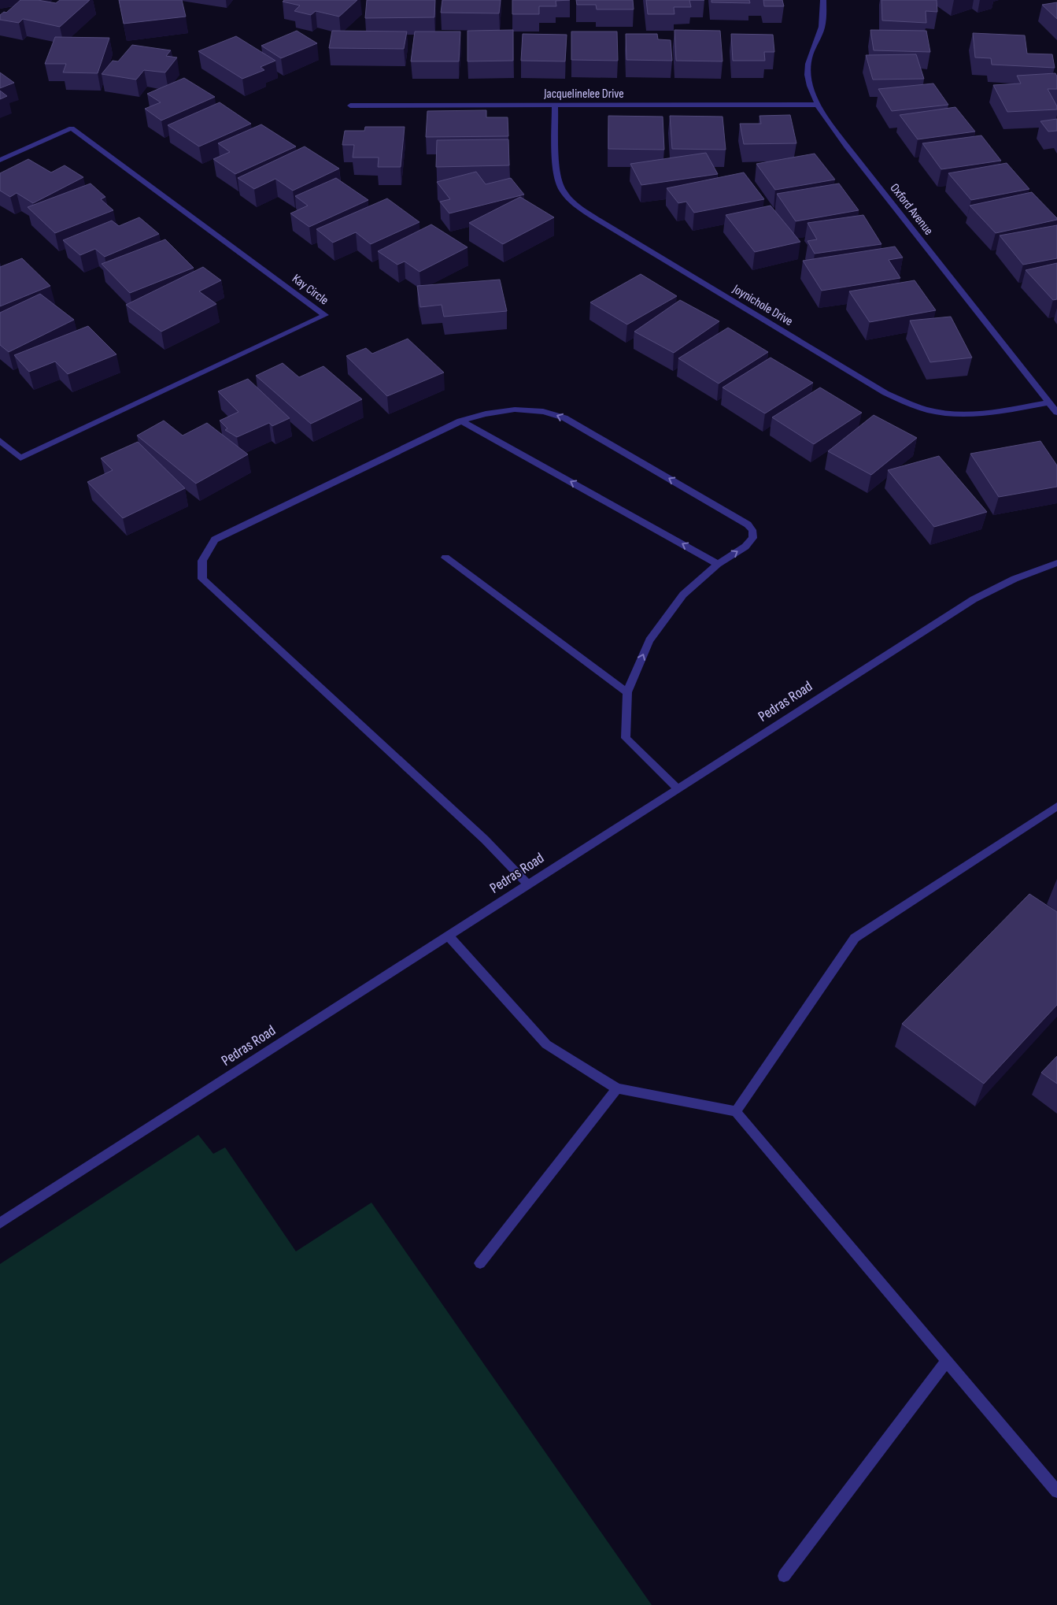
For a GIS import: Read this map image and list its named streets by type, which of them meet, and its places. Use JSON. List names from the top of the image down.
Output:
{
  "streets": {
    "street": [
      "Jacquelinelee Drive",
      "Oxford Avenue",
      "Kay Circle",
      "Joynichole Drive",
      "Pedras Road"
    ]
  },
  "crossings": [
    ["Jacquelinelee Drive", "Oxford Avenue"],
    ["Jacquelinelee Drive", "Joynichole Drive"],
    ["Oxford Avenue", "Joynichole Drive"]
  ]
}
